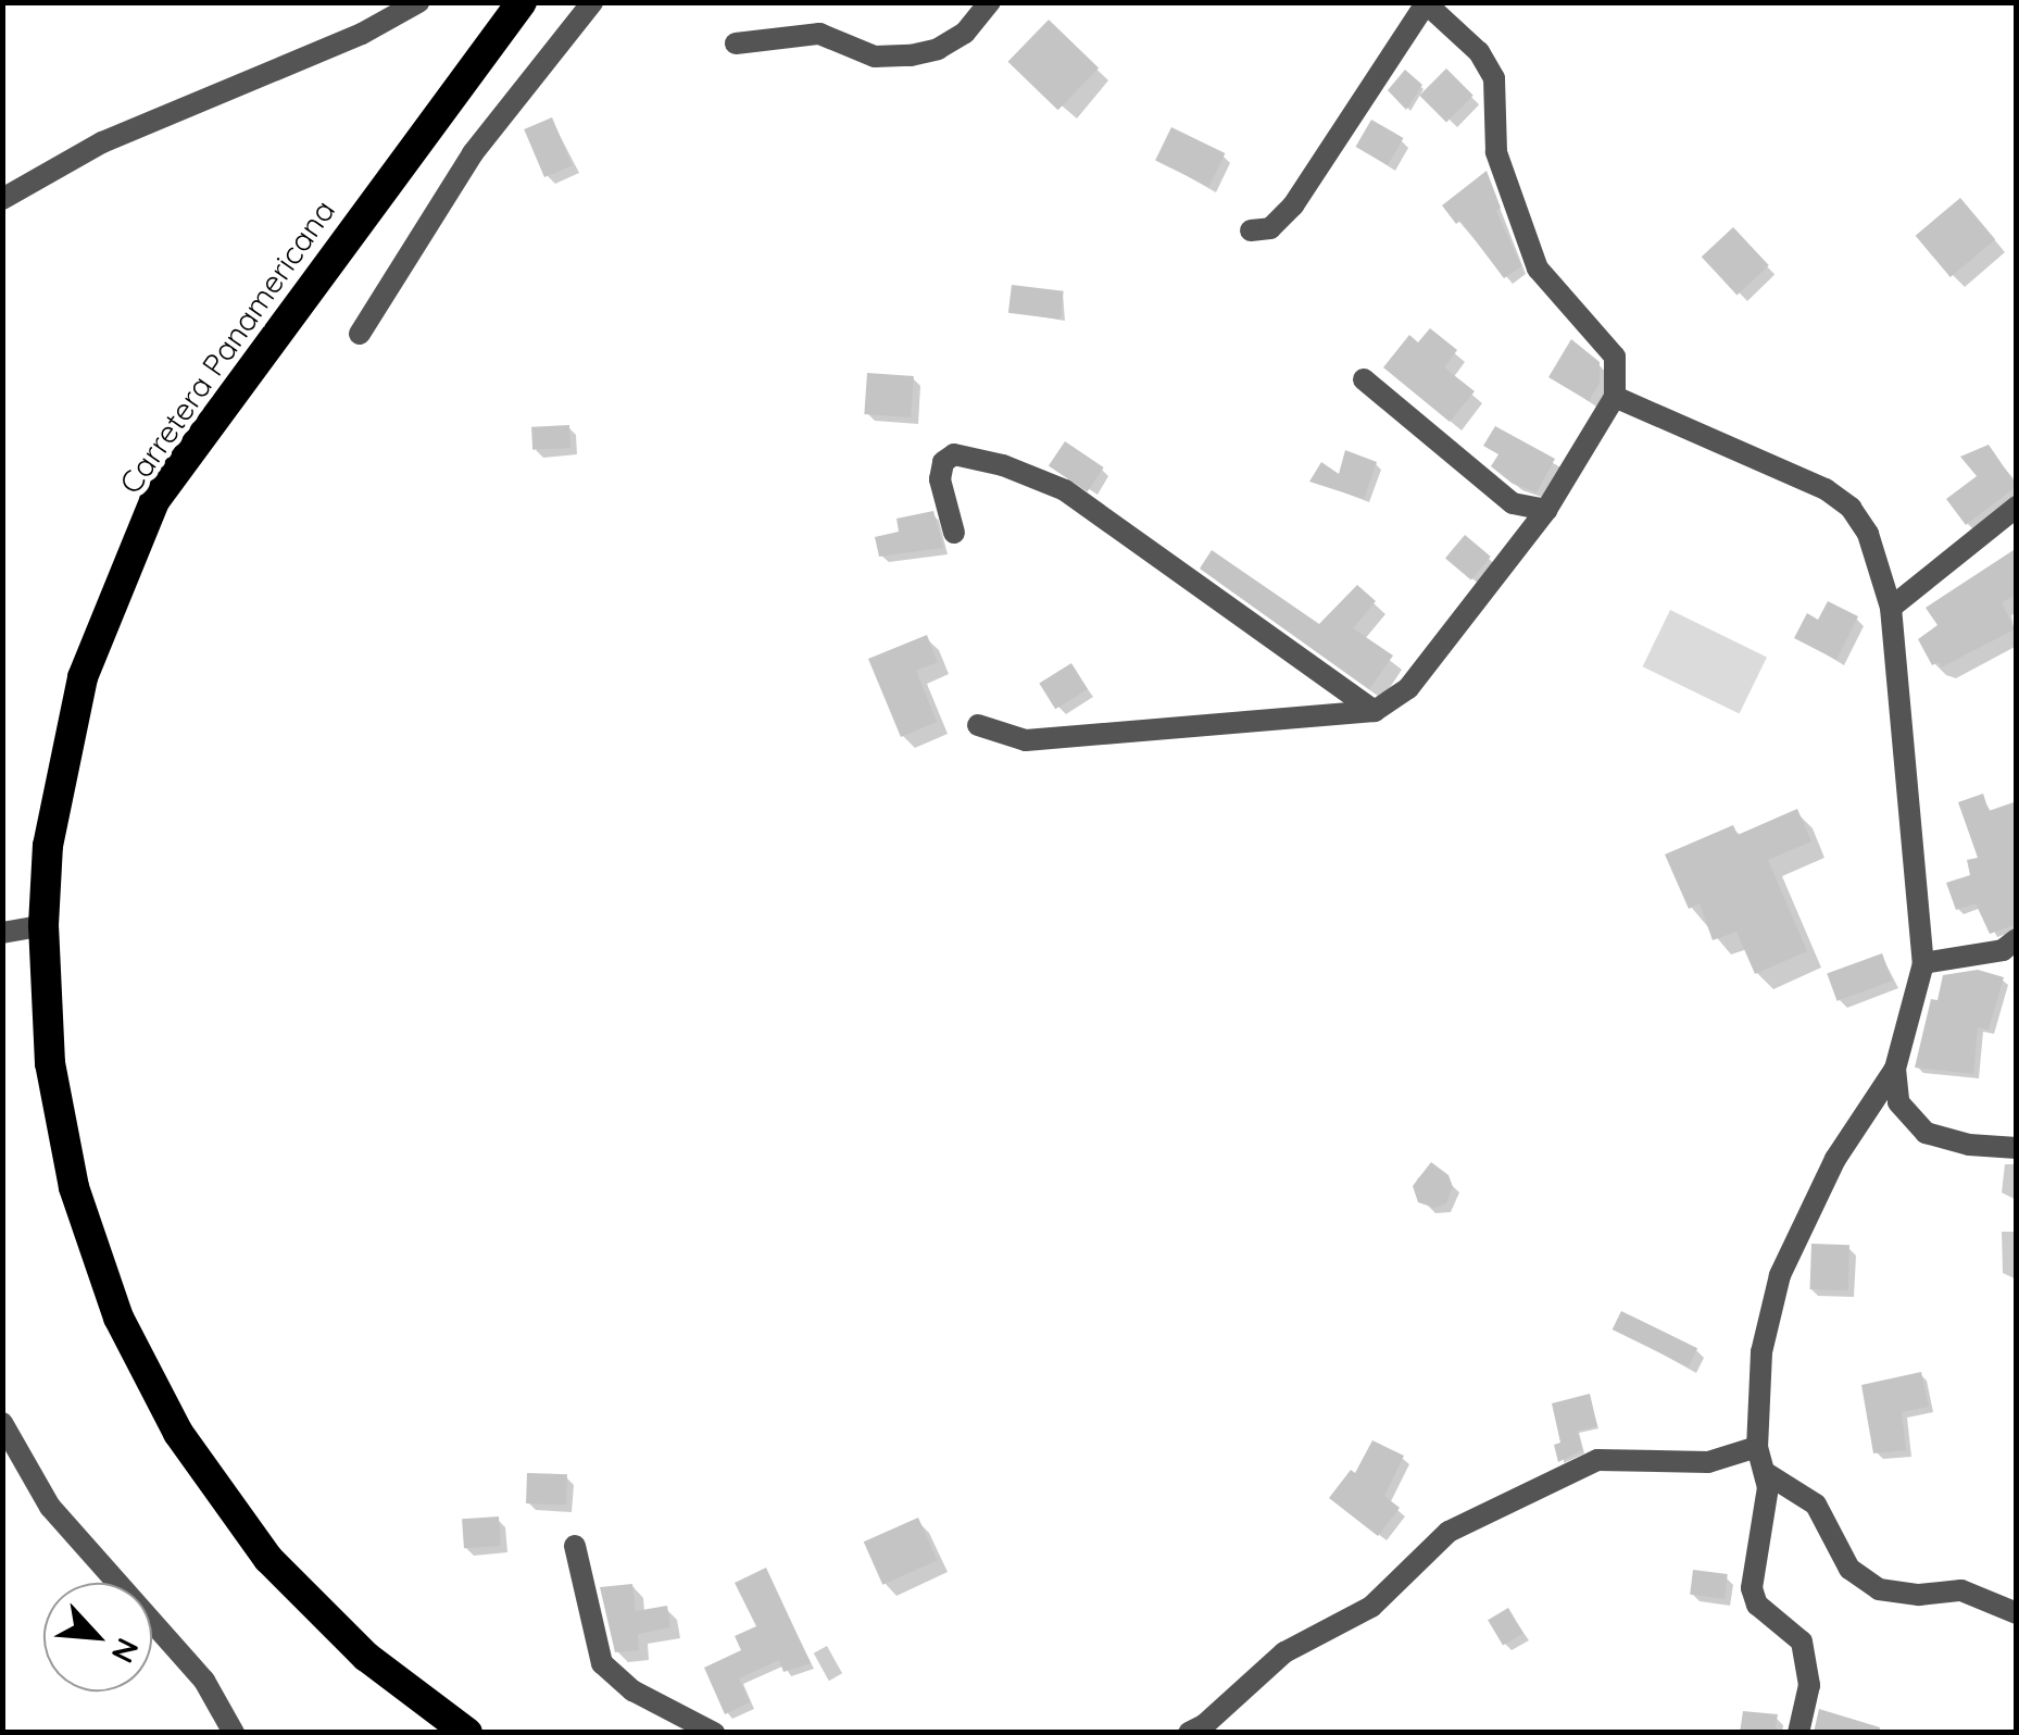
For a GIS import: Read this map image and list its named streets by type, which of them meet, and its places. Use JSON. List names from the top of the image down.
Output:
{
  "streets": {
    "highway": ["Carretera Panamericana"]
  },
  "north": "bottom right"
}
